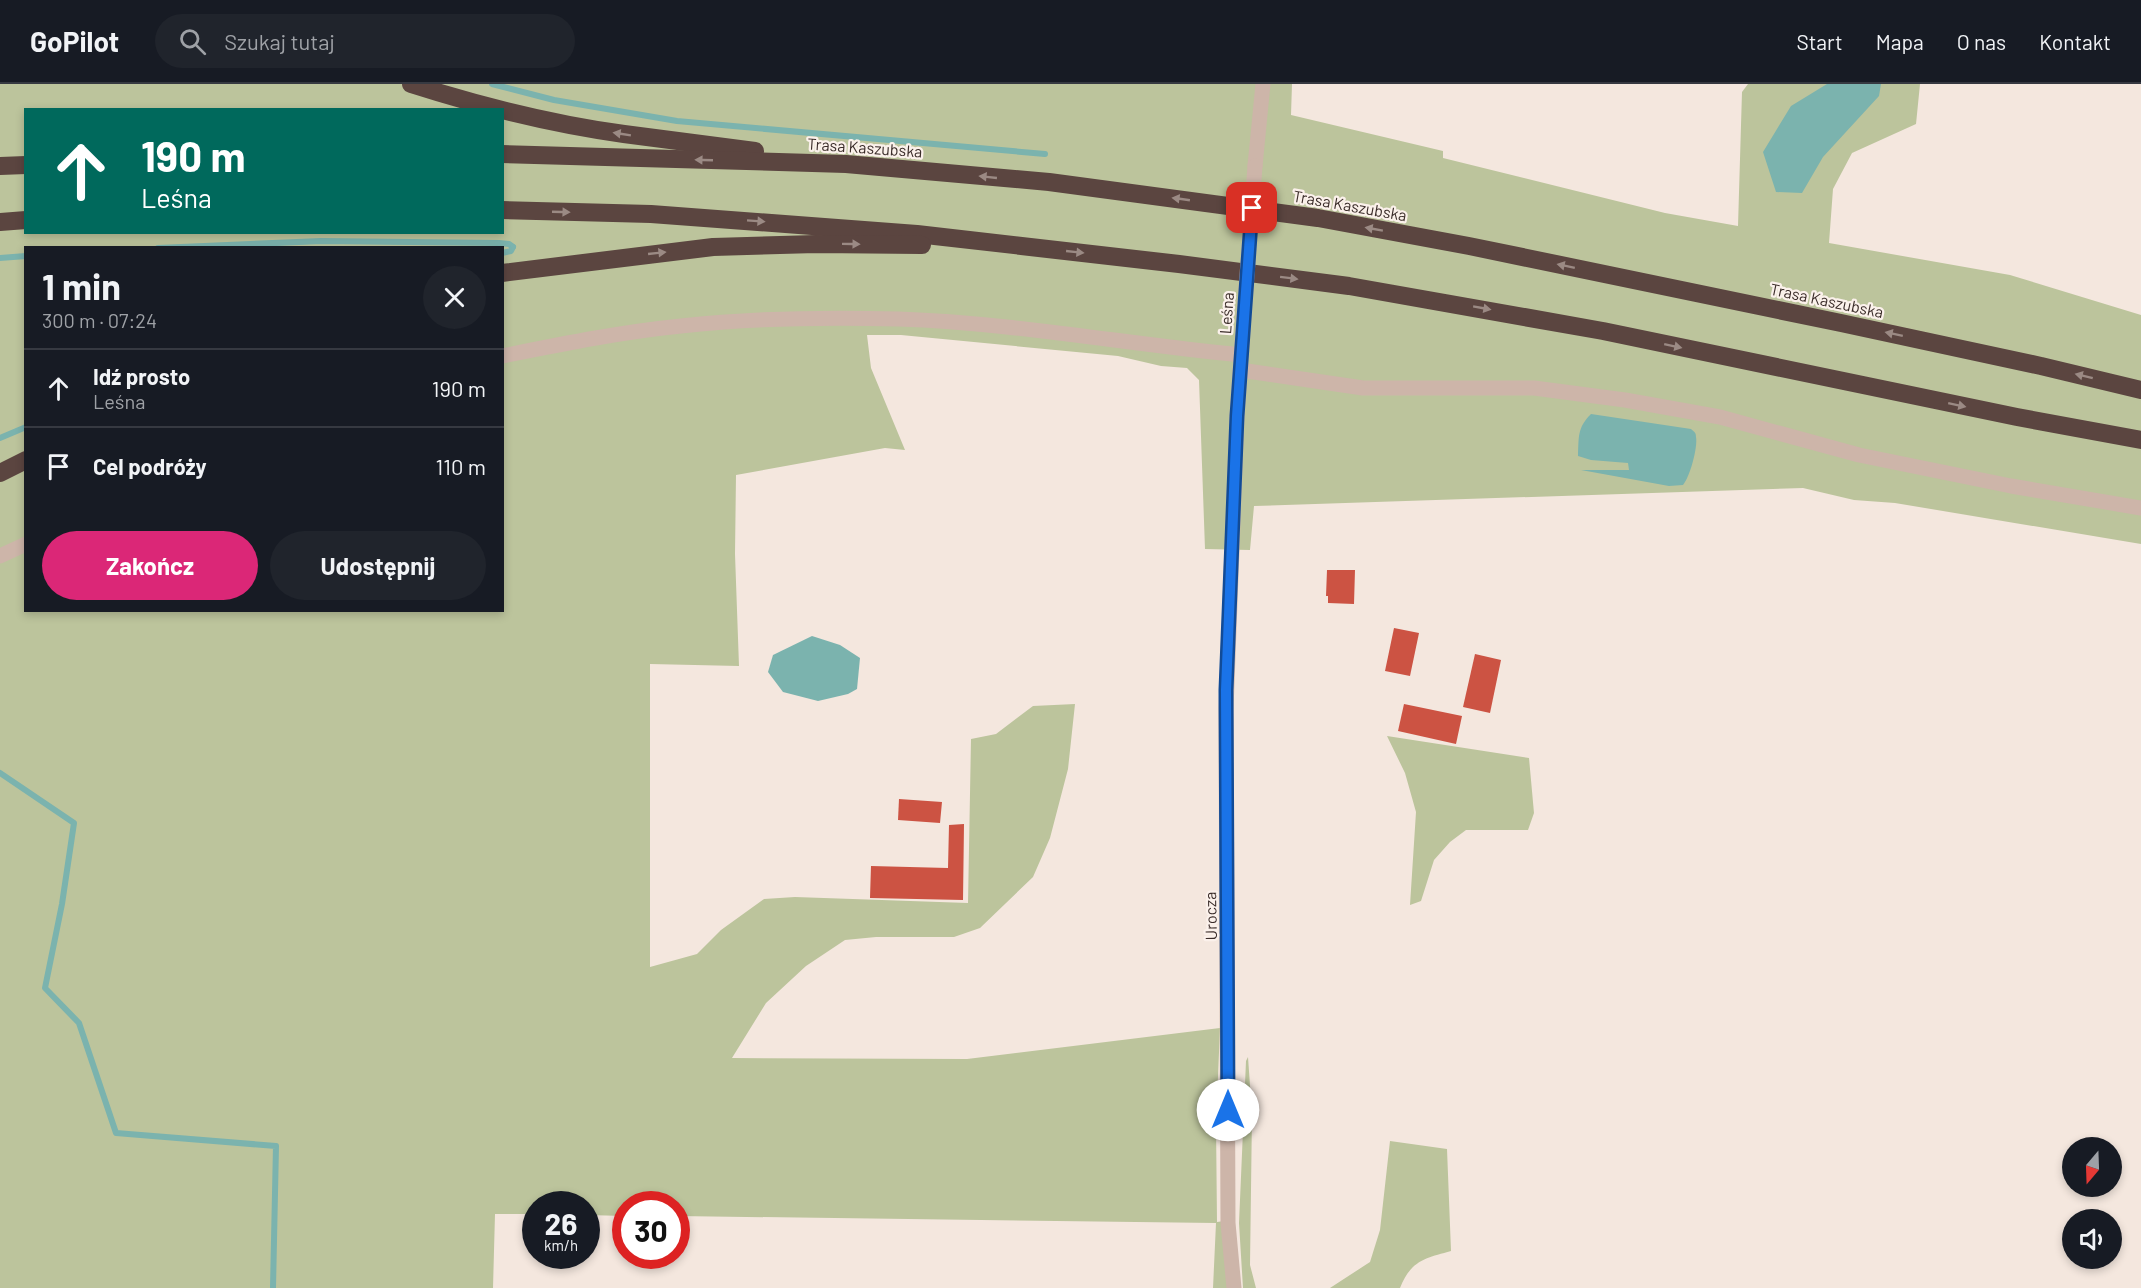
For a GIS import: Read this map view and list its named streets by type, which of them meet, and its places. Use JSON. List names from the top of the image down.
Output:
{
  "streets": {
    "highway": ["Trasa Kaszubska"],
    "street": ["Leśna", "Urocza"]
  },
  "crossings": [
    ["Leśna", "Urocza"]
  ],
  "north": "bottom",
  "page": {
    "header": "GoPilot",
    "search": "Szukaj tutaj",
    "nav": [
      "Start",
      "Mapa",
      "O nas",
      "Kontakt"
    ],
    "turn": ["190 m", "Leśna"],
    "heading": ["1 min", "300 m · 07:24"],
    "list": [
      {
        "name": "Idź prosto",
        "note": "Leśna",
        "value": "190 m"
      },
      {
        "name": "Cel podróży",
        "value": "110 m"
      }
    ],
    "buttons": ["Zakończ", "Udostępnij"],
    "speed": "26 km/h",
    "limit": "30"
  }
}
